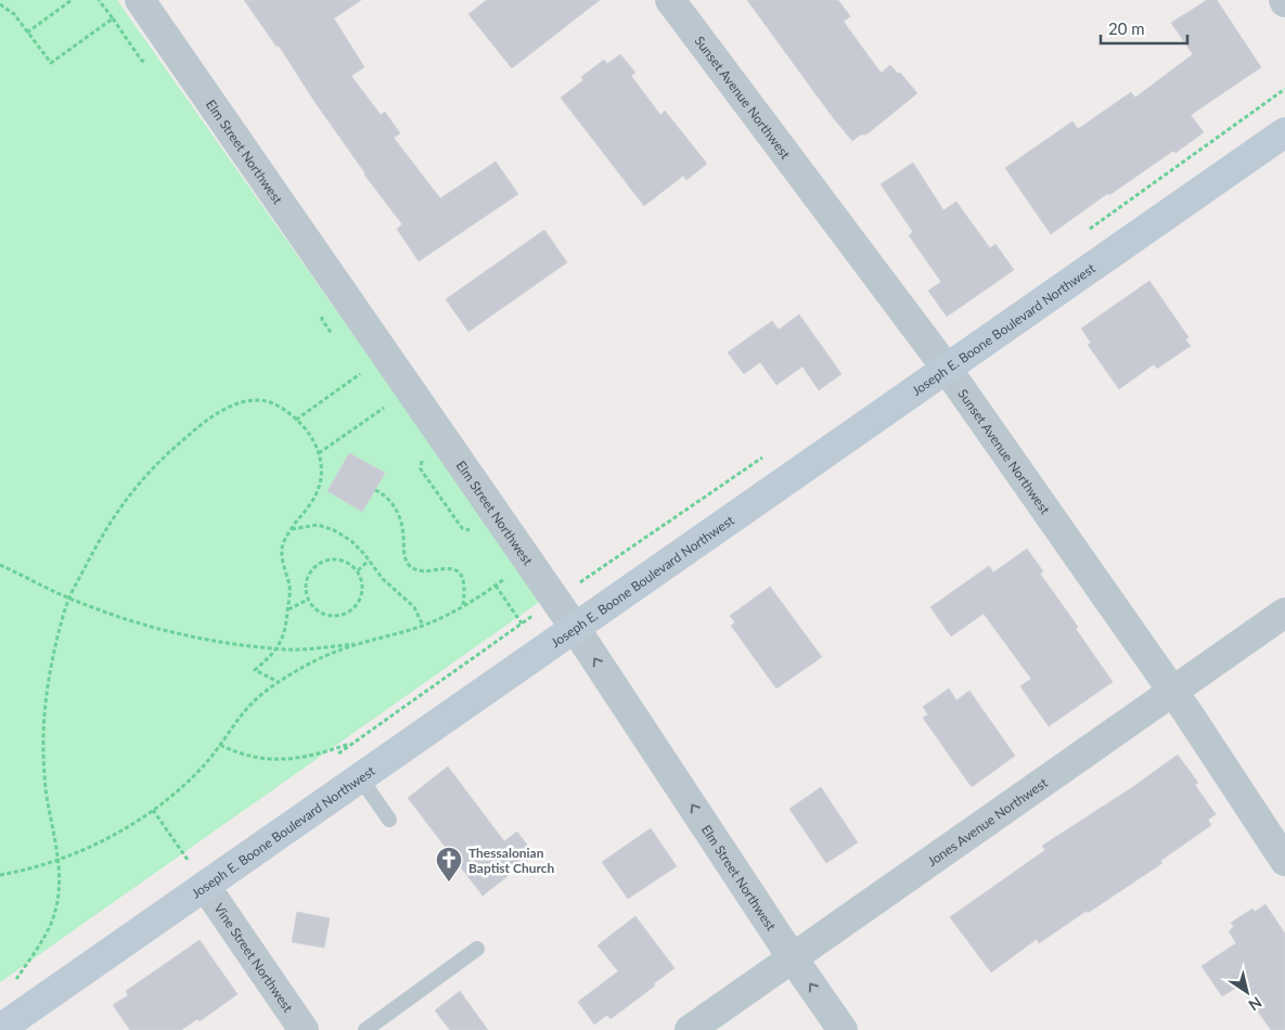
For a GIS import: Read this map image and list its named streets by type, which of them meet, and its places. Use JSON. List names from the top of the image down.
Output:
{
  "streets": {
    "main road": ["Joseph E. Boone Boulevard Northwest"],
    "street": [
      "Sunset Avenue Northwest",
      "Elm Street Northwest",
      "Jones Avenue Northwest",
      "Vine Street Northwest"
    ]
  },
  "crossings": [
    ["Sunset Avenue Northwest", "Joseph E. Boone Boulevard Northwest"],
    ["Sunset Avenue Northwest", "Jones Avenue Northwest"],
    ["Elm Street Northwest", "Joseph E. Boone Boulevard Northwest"],
    ["Elm Street Northwest", "Jones Avenue Northwest"],
    ["Joseph E. Boone Boulevard Northwest", "Vine Street Northwest"]
  ],
  "one_way": ["Elm Street Northwest"],
  "places": {
    "church": ["Thessalonian Baptist Church"]
  },
  "scale_bar": "20 m",
  "north": "bottom right"
}
